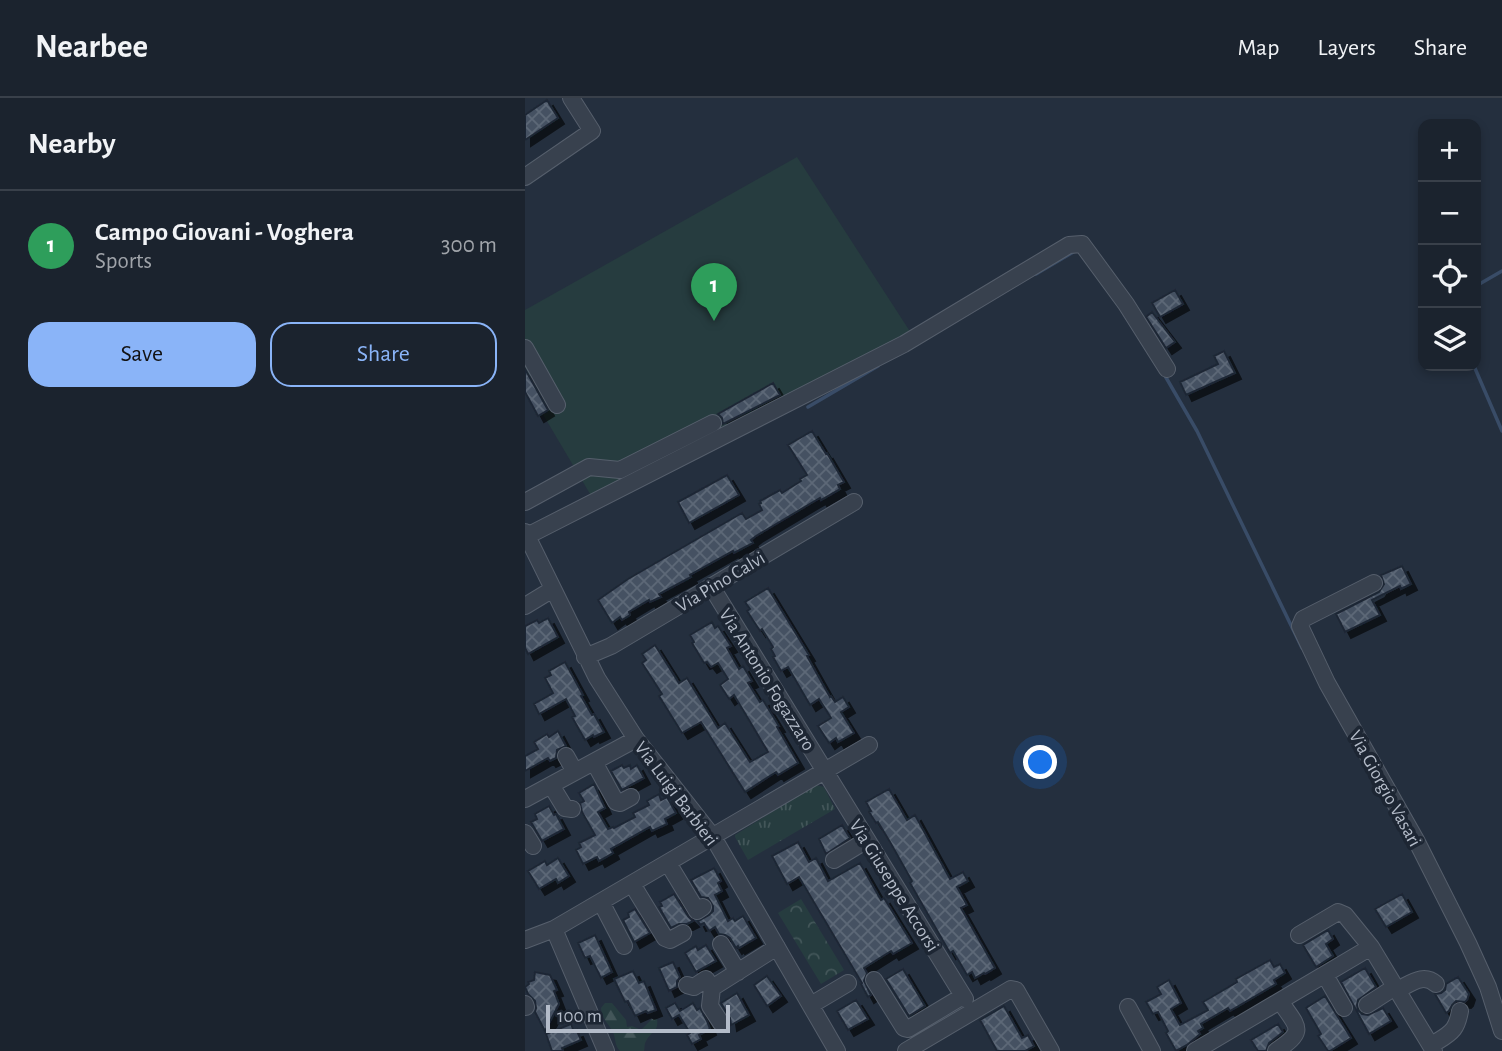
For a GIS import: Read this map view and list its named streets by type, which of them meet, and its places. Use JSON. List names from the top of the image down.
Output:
{
  "streets": {
    "street": [
      "Via Pino Calvi",
      "Via Antonio Fogazzaro",
      "Via Giorgio Vasari",
      "Via Luigi Barbieri",
      "Via Giuseppe Accorsi"
    ]
  },
  "crossings": [
    ["Via Pino Calvi", "Via Antonio Fogazzaro"],
    ["Via Pino Calvi", "Via Luigi Barbieri"],
    ["Via Antonio Fogazzaro", "Via Giuseppe Accorsi"]
  ],
  "scale_bar": "100 m",
  "page": {
    "header": "Nearbee",
    "nav": ["Map", "Layers", "Share"],
    "heading": "Nearby",
    "map_buttons": ["+", "−"],
    "list": [
      {
        "mark": "1",
        "name": "Campo Giovani - Voghera",
        "note": "Sports",
        "value": "300 m"
      }
    ],
    "pins": "1",
    "buttons": ["Save", "Share"],
    "scale": "100 m"
  }
}
